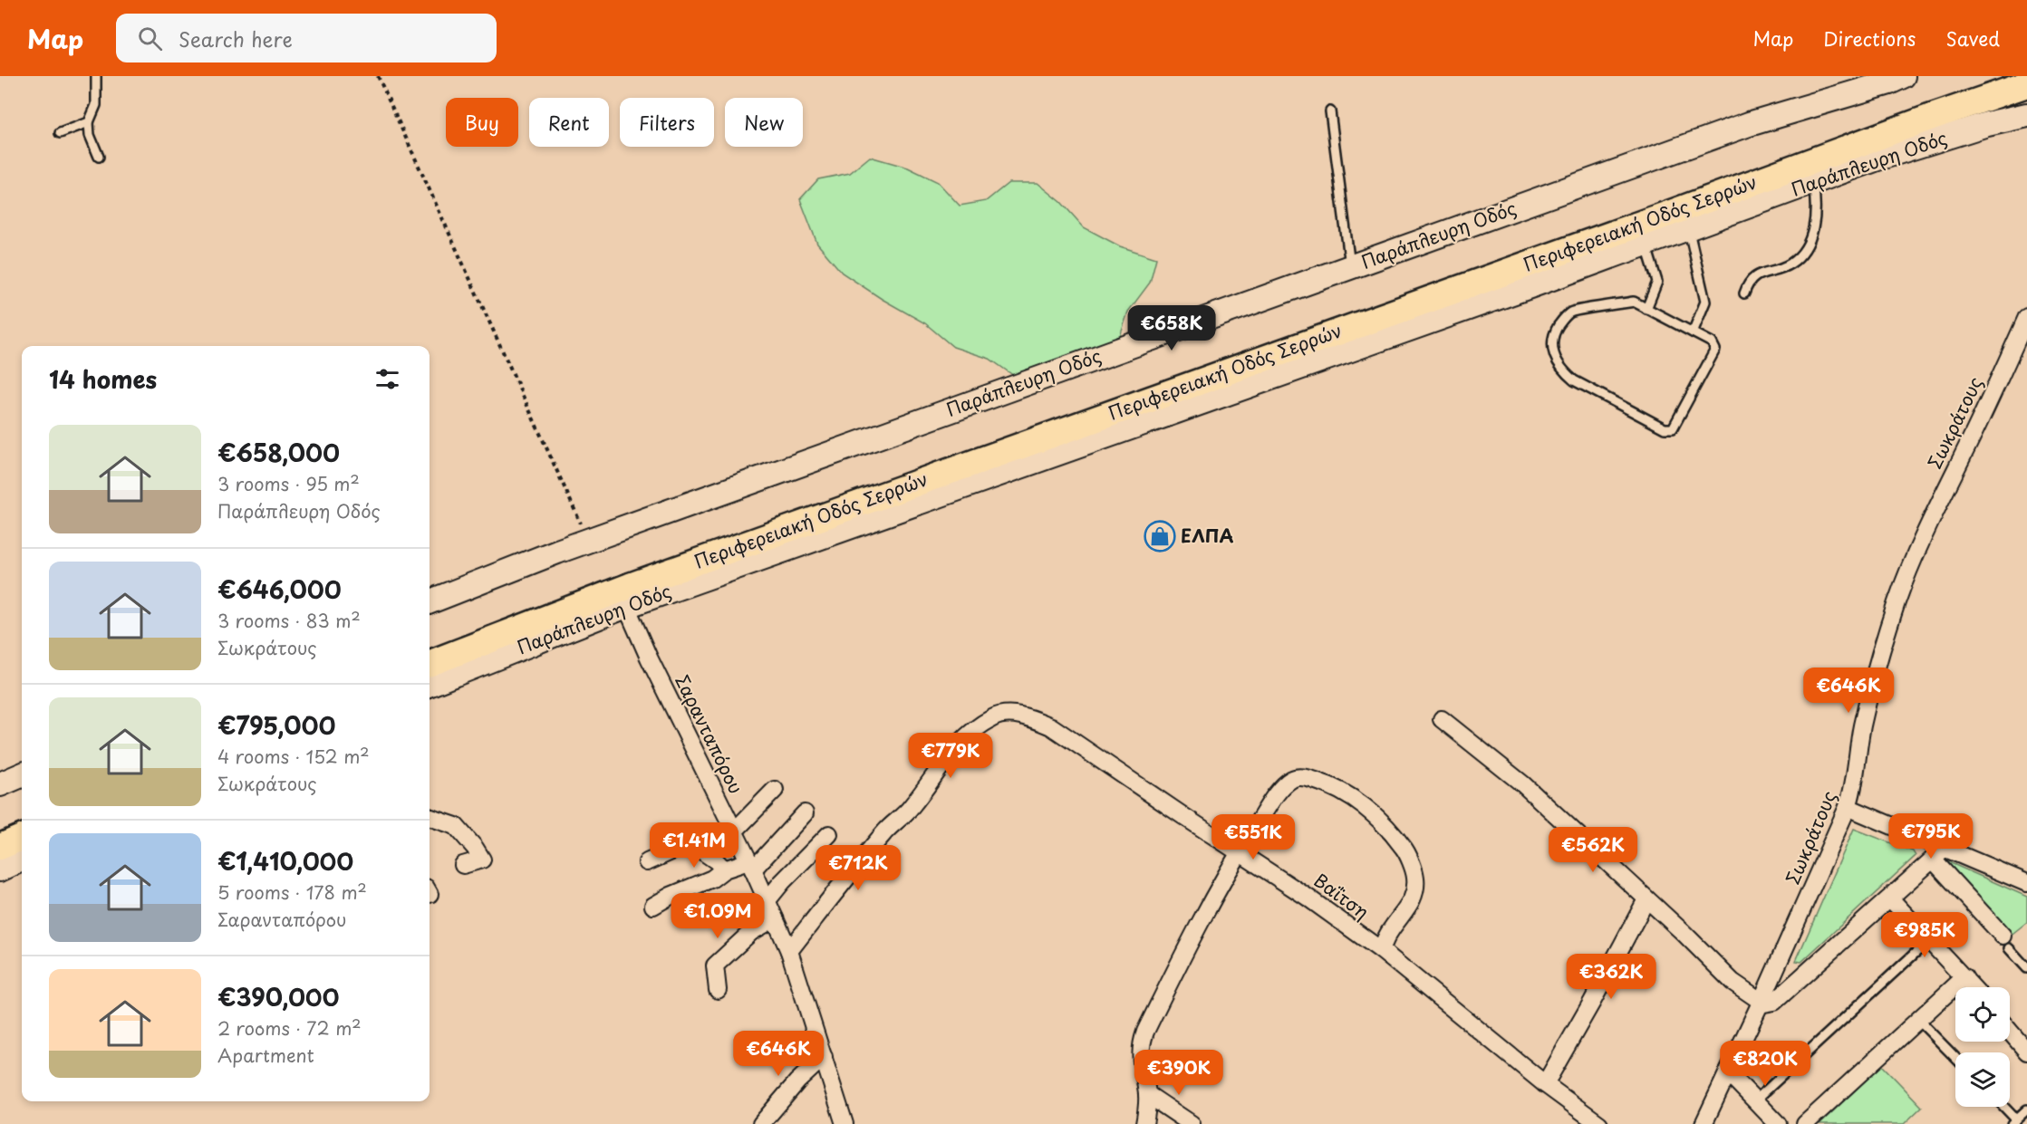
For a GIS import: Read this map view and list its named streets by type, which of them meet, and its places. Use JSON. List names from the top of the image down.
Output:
{
  "streets": {
    "main road": ["Περιφερειακή Οδός Σερρών"],
    "street": [
      "Παράπλευρη Οδός",
      "Σωκράτους",
      "Σαρανταπόρου",
      "Βαΐτση"
    ]
  },
  "crossings": [
    ["Παράπλευρη Οδός", "Σαρανταπόρου"],
    ["Σαρανταπόρου", "Βαΐτση"]
  ],
  "places": {
    "shop": ["ΕΛΠΑ"]
  },
  "page": {
    "header": "Map",
    "search": "Search here",
    "nav": ["Map", "Directions", "Saved"],
    "chip": [
      "Buy",
      "Rent",
      "Filters",
      "New"
    ],
    "price": [
      "€658K",
      "€646K",
      "€779K",
      "€795K",
      "€551K",
      "€1.41M",
      "€562K",
      "€712K",
      "€1.09M",
      "€985K",
      "€362K",
      "€646K",
      "€820K",
      "€390K"
    ],
    "heading": "14 homes",
    "list": [
      {
        "name": "€658,000",
        "note": "3 rooms · 95 m² · Παράπλευρη Οδός"
      },
      {
        "name": "€646,000",
        "note": "3 rooms · 83 m² · Σωκράτους"
      },
      {
        "name": "€795,000",
        "note": "4 rooms · 152 m² · Σωκράτους"
      },
      {
        "name": "€1,410,000",
        "note": "5 rooms · 178 m² · Σαρανταπόρου"
      },
      {
        "name": "€390,000",
        "note": "2 rooms · 72 m² · Apartment"
      }
    ]
  }
}
